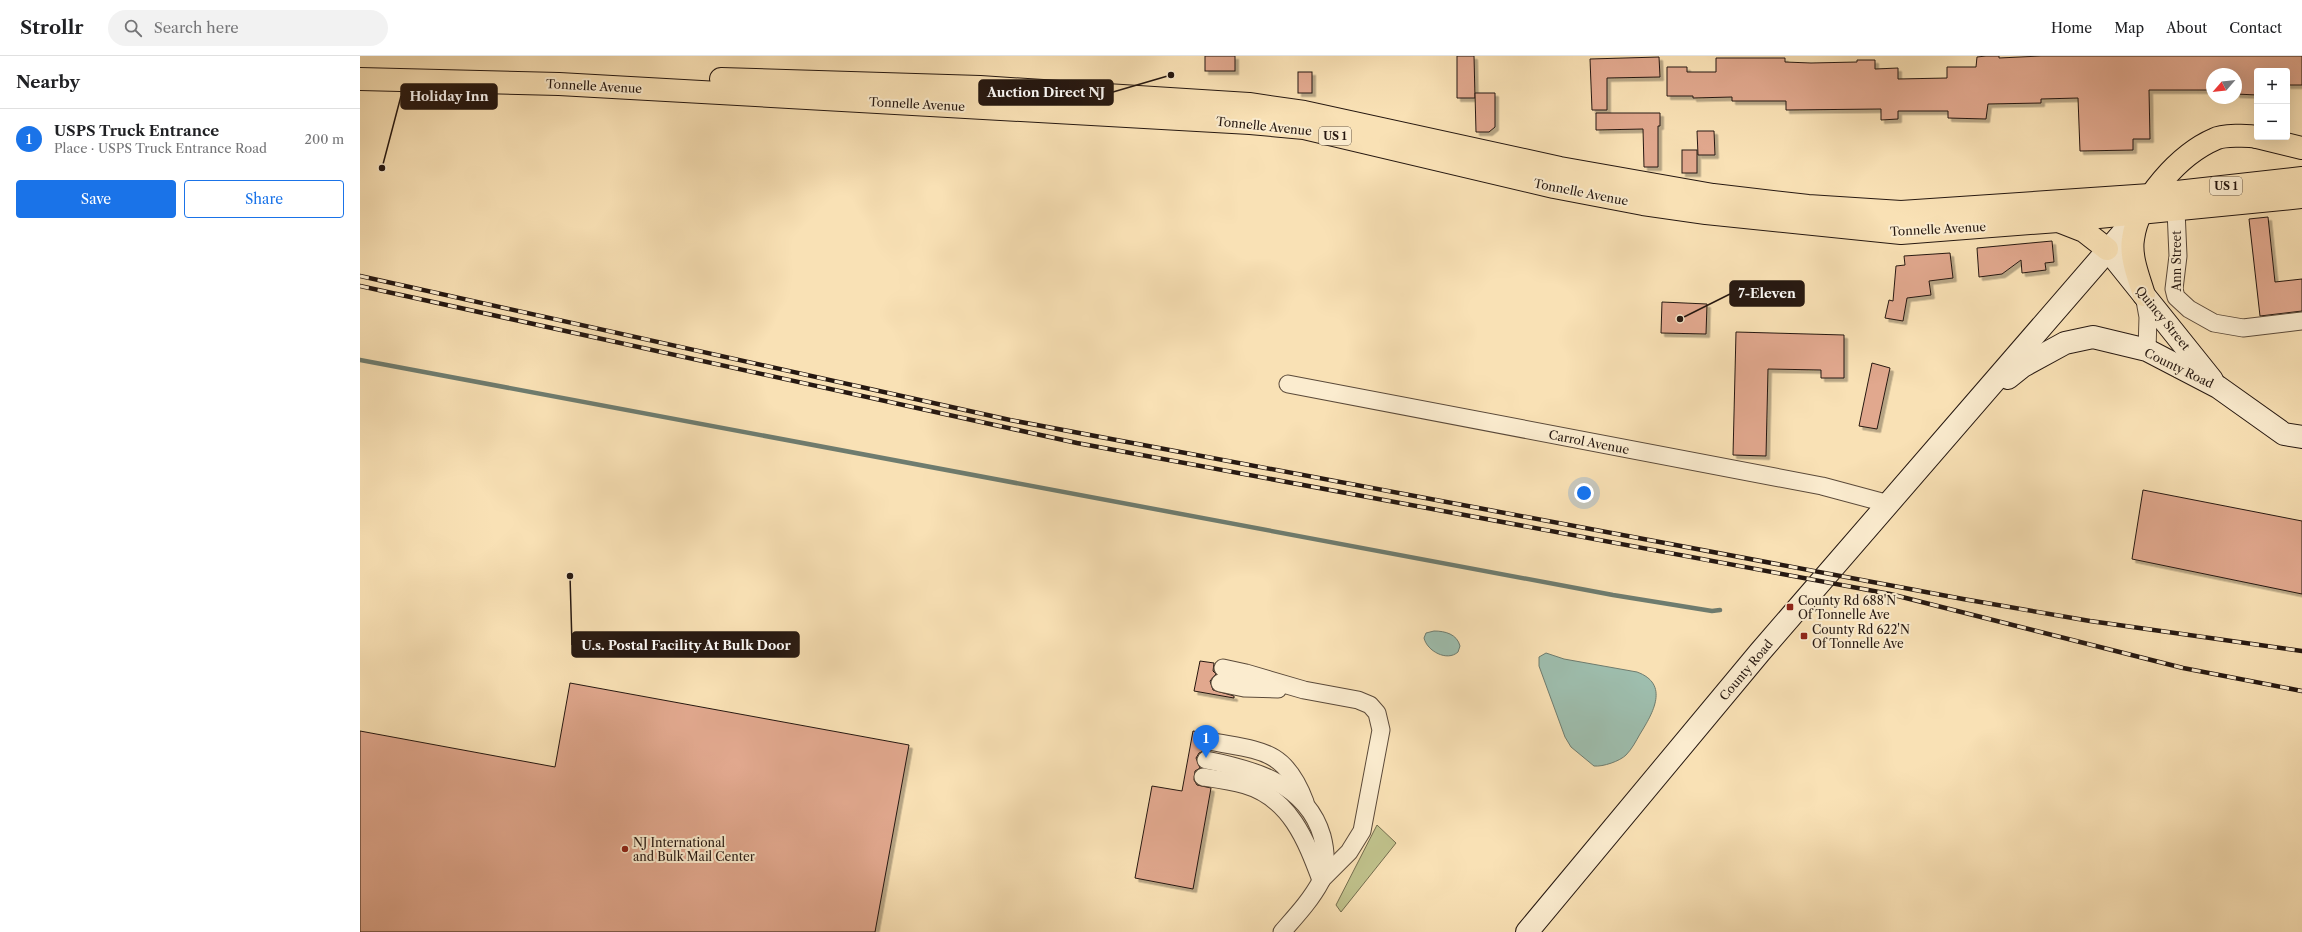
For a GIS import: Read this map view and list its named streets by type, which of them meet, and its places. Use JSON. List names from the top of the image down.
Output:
{
  "streets": {
    "highway": ["Tonnelle Avenue", "US 1"],
    "main road": ["Quincy Street", "County Road"],
    "street": ["Ann Street", "Carrol Avenue"]
  },
  "crossings": [
    ["Tonnelle Avenue", "Ann Street"],
    ["Tonnelle Avenue", "County Road"],
    ["Quincy Street", "County Road"],
    ["County Road", "Carrol Avenue"]
  ],
  "places": {
    "other": [
      "Auction Direct NJ",
      "Holiday Inn",
      "7-Eleven",
      "U.s. Postal Facility At Bulk Door",
      "NJ International and Bulk Mail Center"
    ],
    "transit": ["County Rd 688'N Of Tonnelle Ave", "County Rd 622'N Of Tonnelle Ave"]
  },
  "north": "bottom left",
  "page": {
    "header": "Strollr",
    "search": "Search here",
    "nav": [
      "Home",
      "Map",
      "About",
      "Contact"
    ],
    "heading": "Nearby",
    "map_buttons": ["+", "−"],
    "list": [
      {
        "mark": "1",
        "name": "USPS Truck Entrance",
        "note": "Place · USPS Truck Entrance Road",
        "value": "200 m"
      }
    ],
    "buttons": ["Save", "Share"],
    "pins": "1"
  }
}
